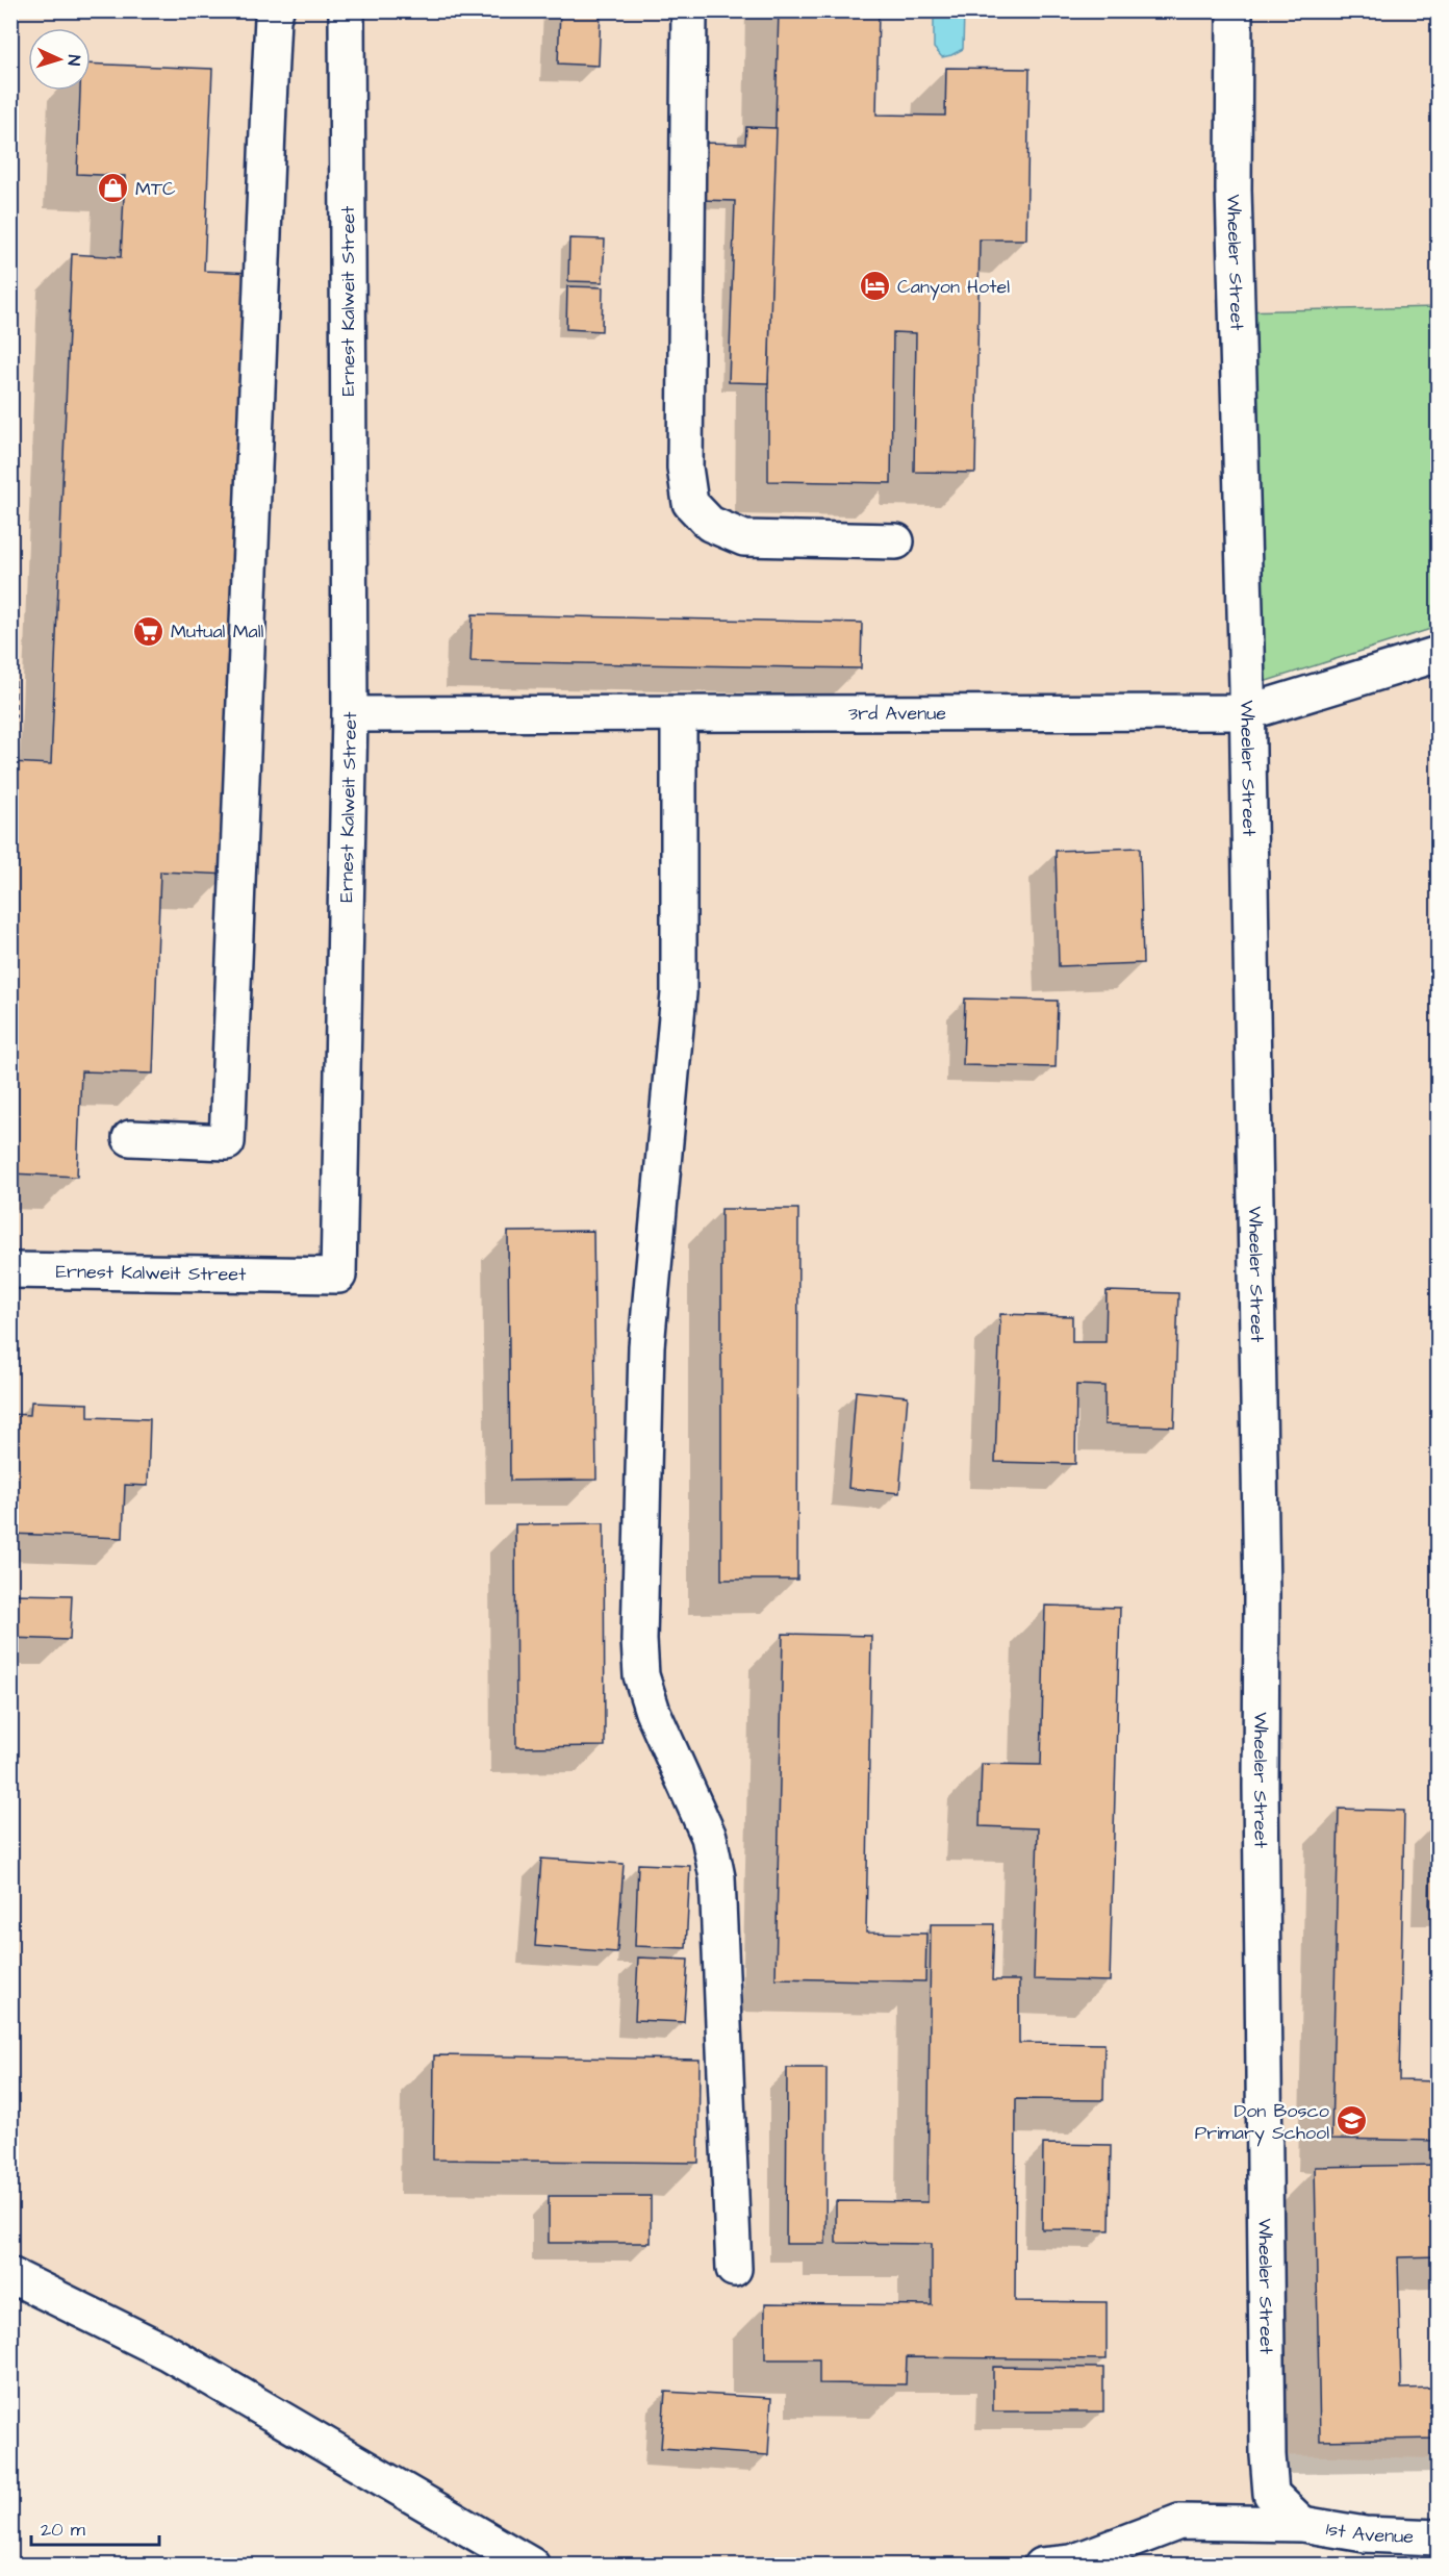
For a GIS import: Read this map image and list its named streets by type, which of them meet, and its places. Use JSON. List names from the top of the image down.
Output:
{
  "streets": {
    "main road": [
      "Wheeler Street",
      "Ernest Kalweit Street",
      "3rd Avenue",
      "1st Avenue"
    ]
  },
  "crossings": [
    ["Wheeler Street", "3rd Avenue"],
    ["Wheeler Street", "1st Avenue"],
    ["Ernest Kalweit Street", "3rd Avenue"]
  ],
  "places": {
    "shop": ["MTC"],
    "hotel": ["Canyon Hotel"],
    "supermarket": ["Mutual Mall"],
    "school or university": ["Don Bosco Primary School"]
  },
  "scale_bar": "20 m",
  "north": "right"
}
